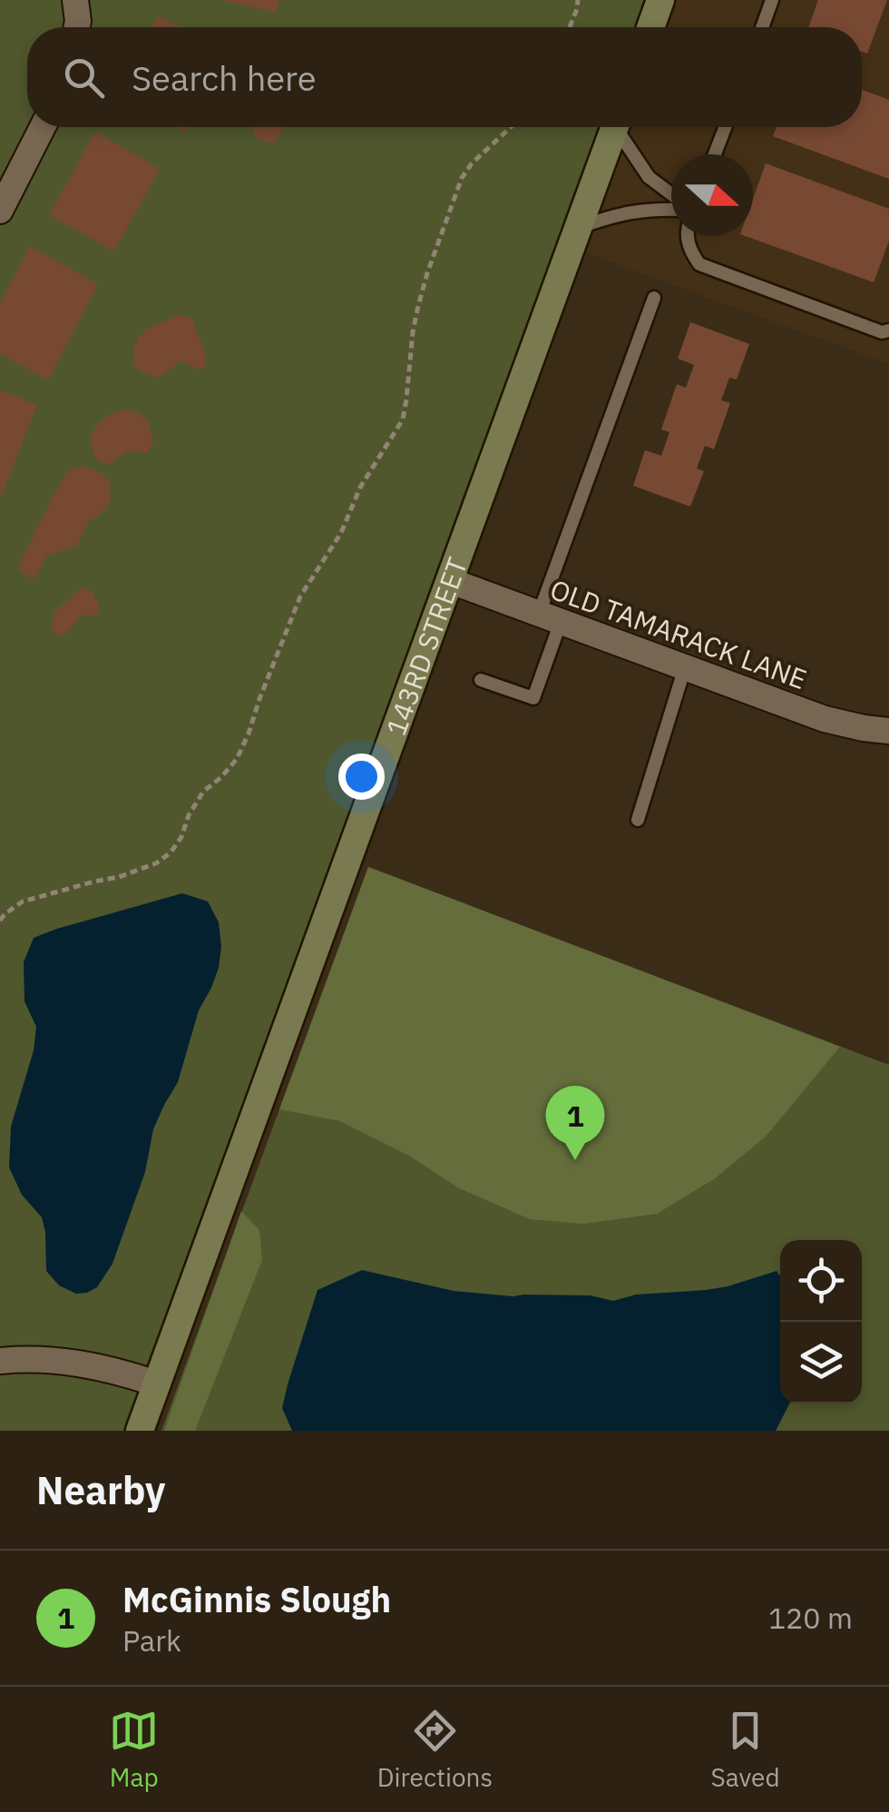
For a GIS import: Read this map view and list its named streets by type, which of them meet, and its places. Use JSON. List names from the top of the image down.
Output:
{
  "streets": {
    "main road": ["143RD STREET"],
    "street": ["OLD TAMARACK LANE"]
  },
  "crossings": [
    ["OLD TAMARACK LANE", "143RD STREET"]
  ],
  "north": "right",
  "page": {
    "search": "Search here",
    "pins": "1",
    "heading": "Nearby",
    "list": [
      {
        "mark": "1",
        "name": "McGinnis Slough",
        "note": "Park",
        "value": "120 m"
      }
    ],
    "nav": ["Map", "Directions", "Saved"]
  }
}
